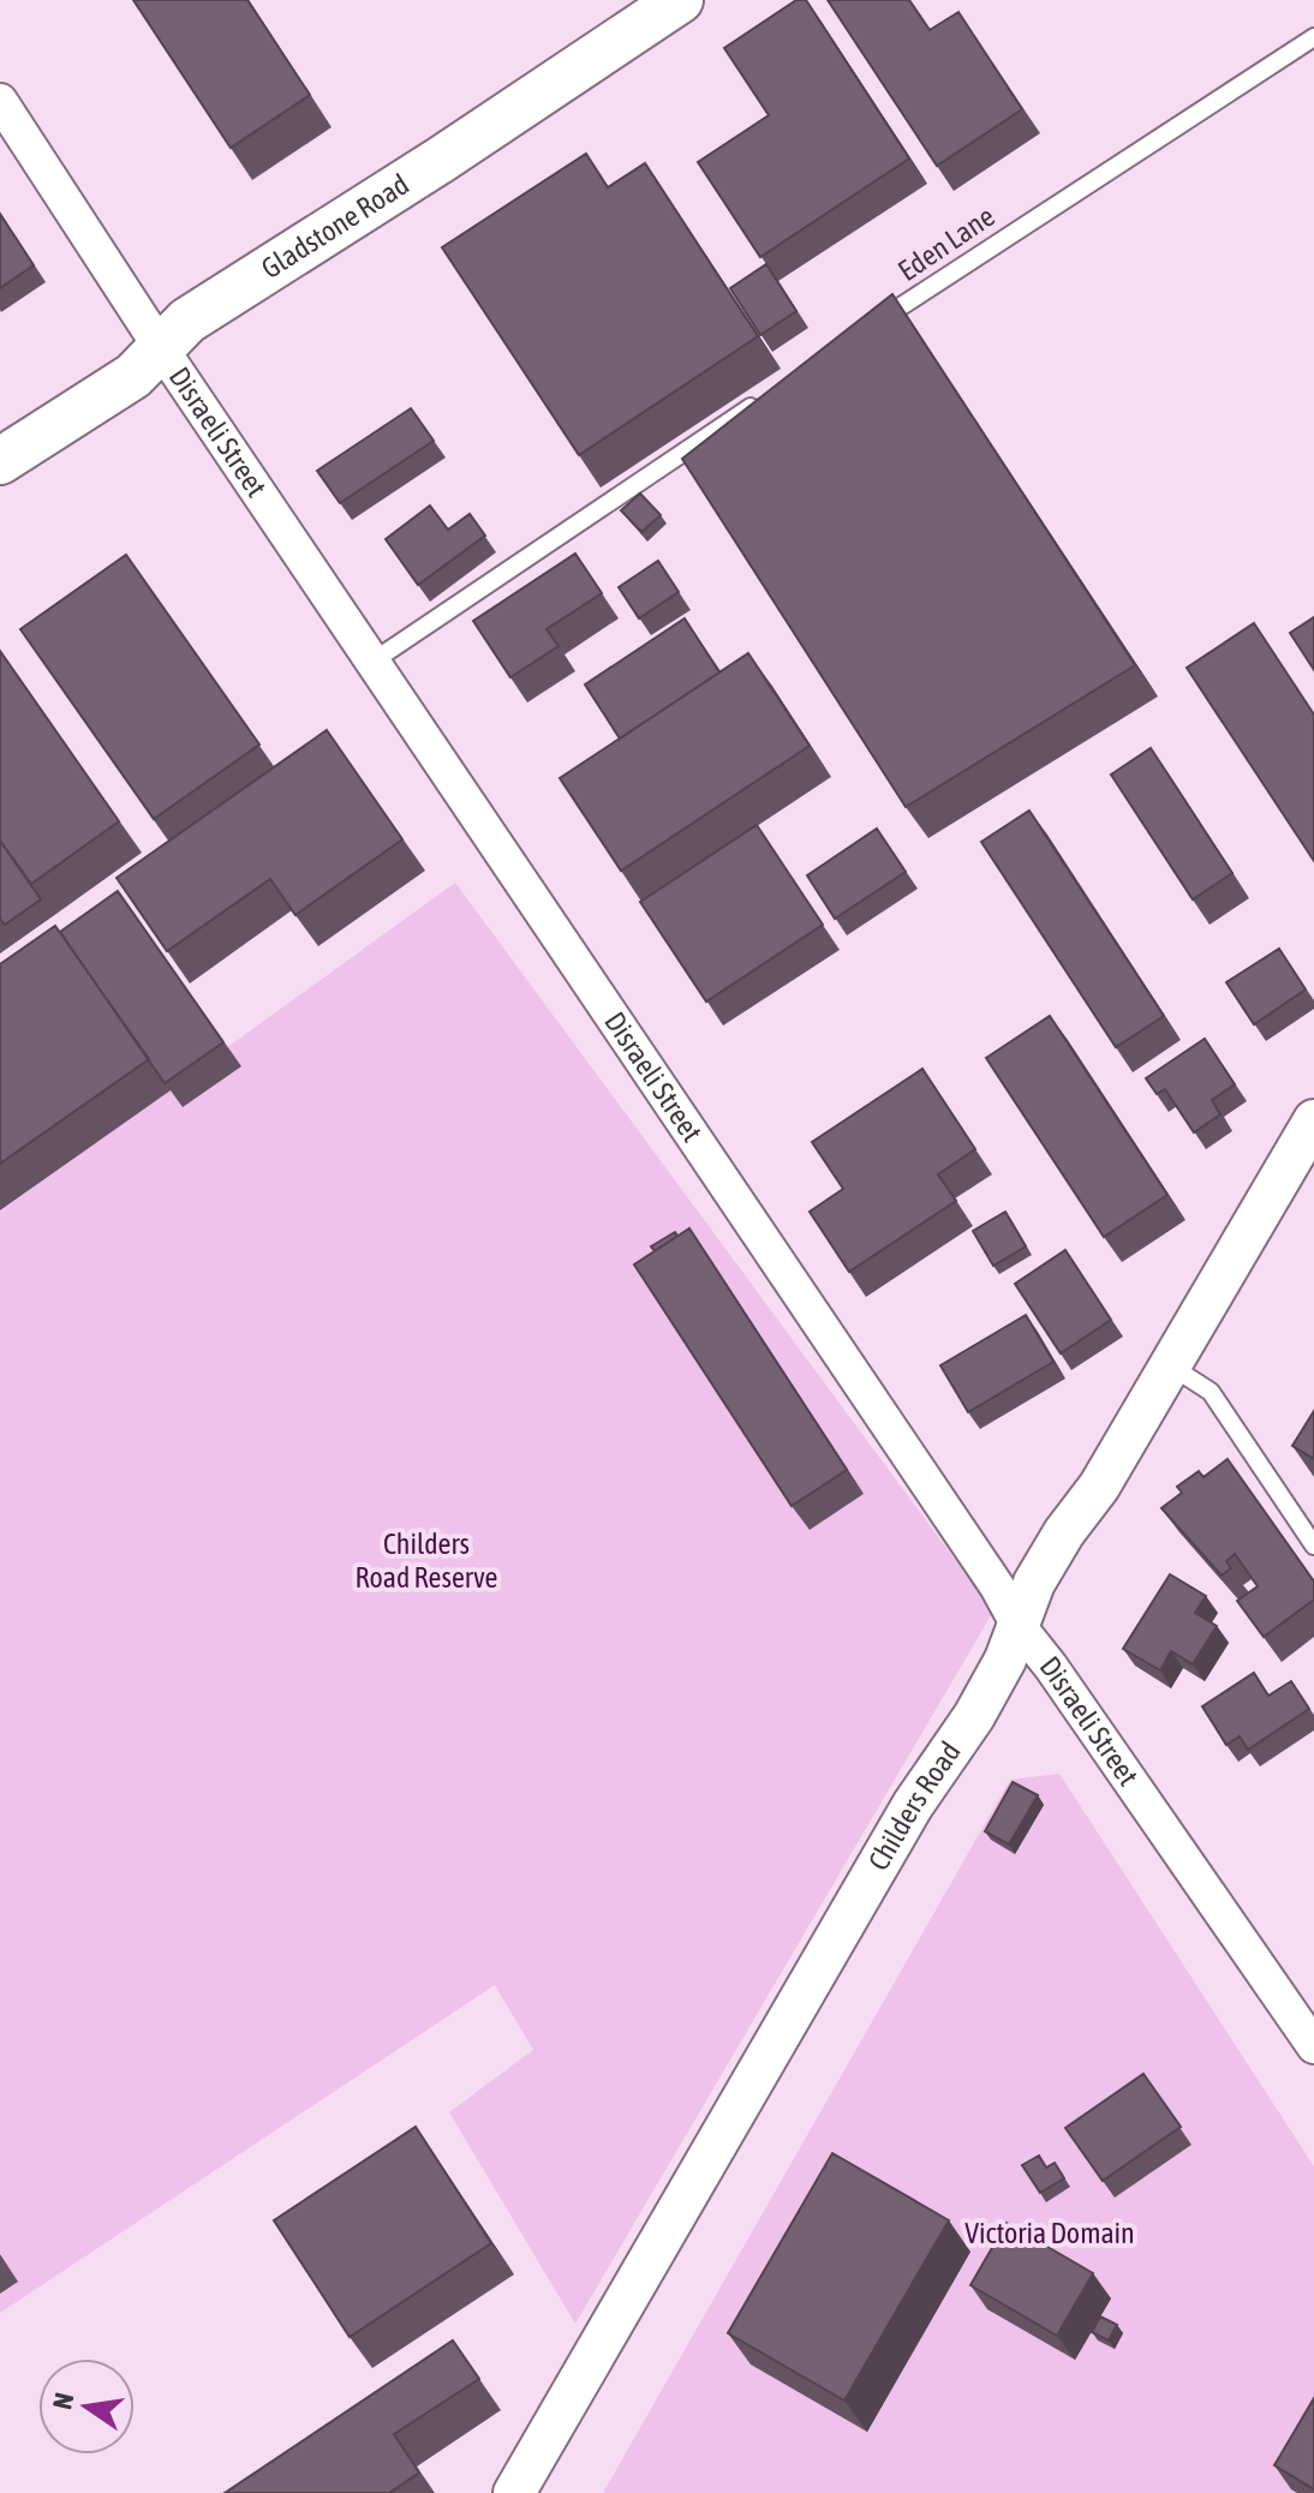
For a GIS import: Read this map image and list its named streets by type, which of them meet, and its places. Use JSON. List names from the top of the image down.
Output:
{
  "streets": {
    "main road": ["Gladstone Road"],
    "street": ["Disraeli Street", "Childers Road"],
    "lane": ["Eden Lane"]
  },
  "crossings": [
    ["Gladstone Road", "Disraeli Street"],
    ["Disraeli Street", "Childers Road"]
  ],
  "parks": ["Childers Road Reserve", "Victoria Domain"],
  "north": "left"
}
